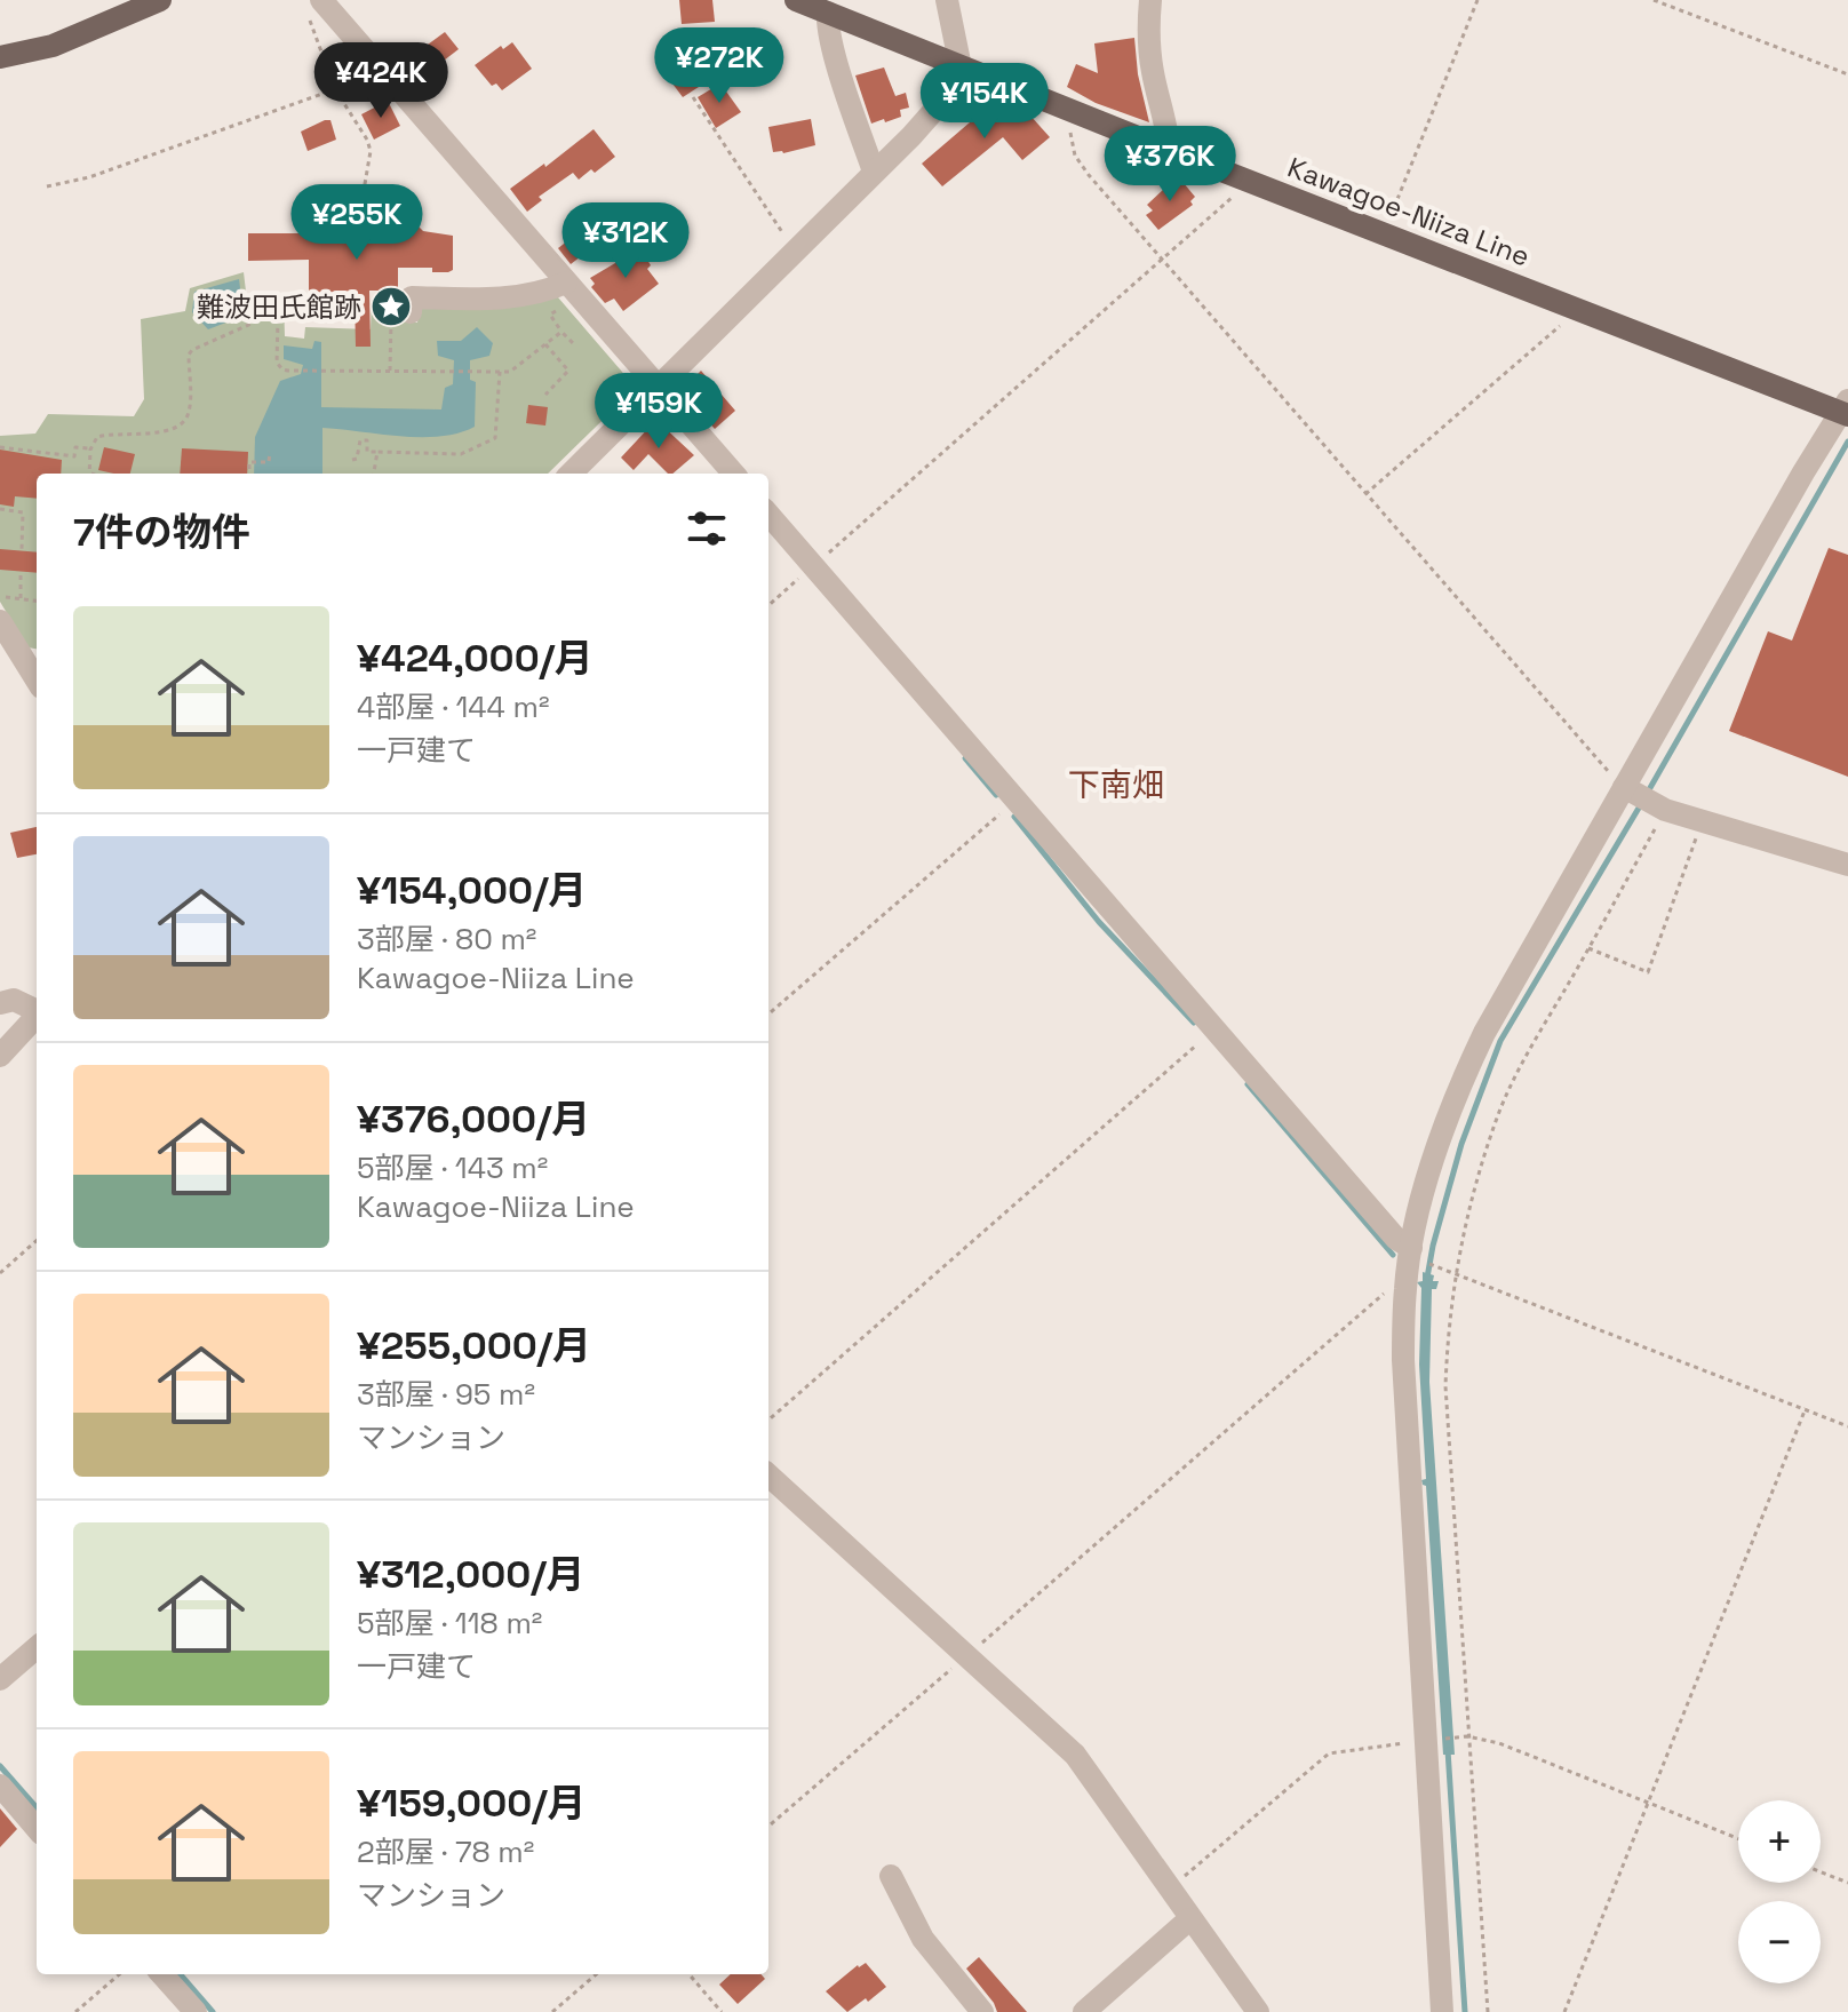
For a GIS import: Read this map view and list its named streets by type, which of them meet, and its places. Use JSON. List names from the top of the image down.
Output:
{
  "streets": {
    "main road": ["Kawagoe-Niiza Line"]
  },
  "districts": ["下南畑"],
  "places": {
    "place": ["難波田氏館跡"]
  },
  "page": {
    "price": [
      "¥272K",
      "¥424K",
      "¥154K",
      "¥376K",
      "¥255K",
      "¥312K",
      "¥159K"
    ],
    "heading": "7件の物件",
    "list": [
      {
        "name": "¥424,000/月",
        "note": "4部屋 · 144 m² · 一戸建て"
      },
      {
        "name": "¥154,000/月",
        "note": "3部屋 · 80 m² · Kawagoe-Niiza Line"
      },
      {
        "name": "¥376,000/月",
        "note": "5部屋 · 143 m² · Kawagoe-Niiza Line"
      },
      {
        "name": "¥255,000/月",
        "note": "3部屋 · 95 m² · マンション"
      },
      {
        "name": "¥312,000/月",
        "note": "5部屋 · 118 m² · 一戸建て"
      },
      {
        "name": "¥159,000/月",
        "note": "2部屋 · 78 m² · マンション"
      }
    ],
    "map_buttons": ["+", "−"]
  }
}
